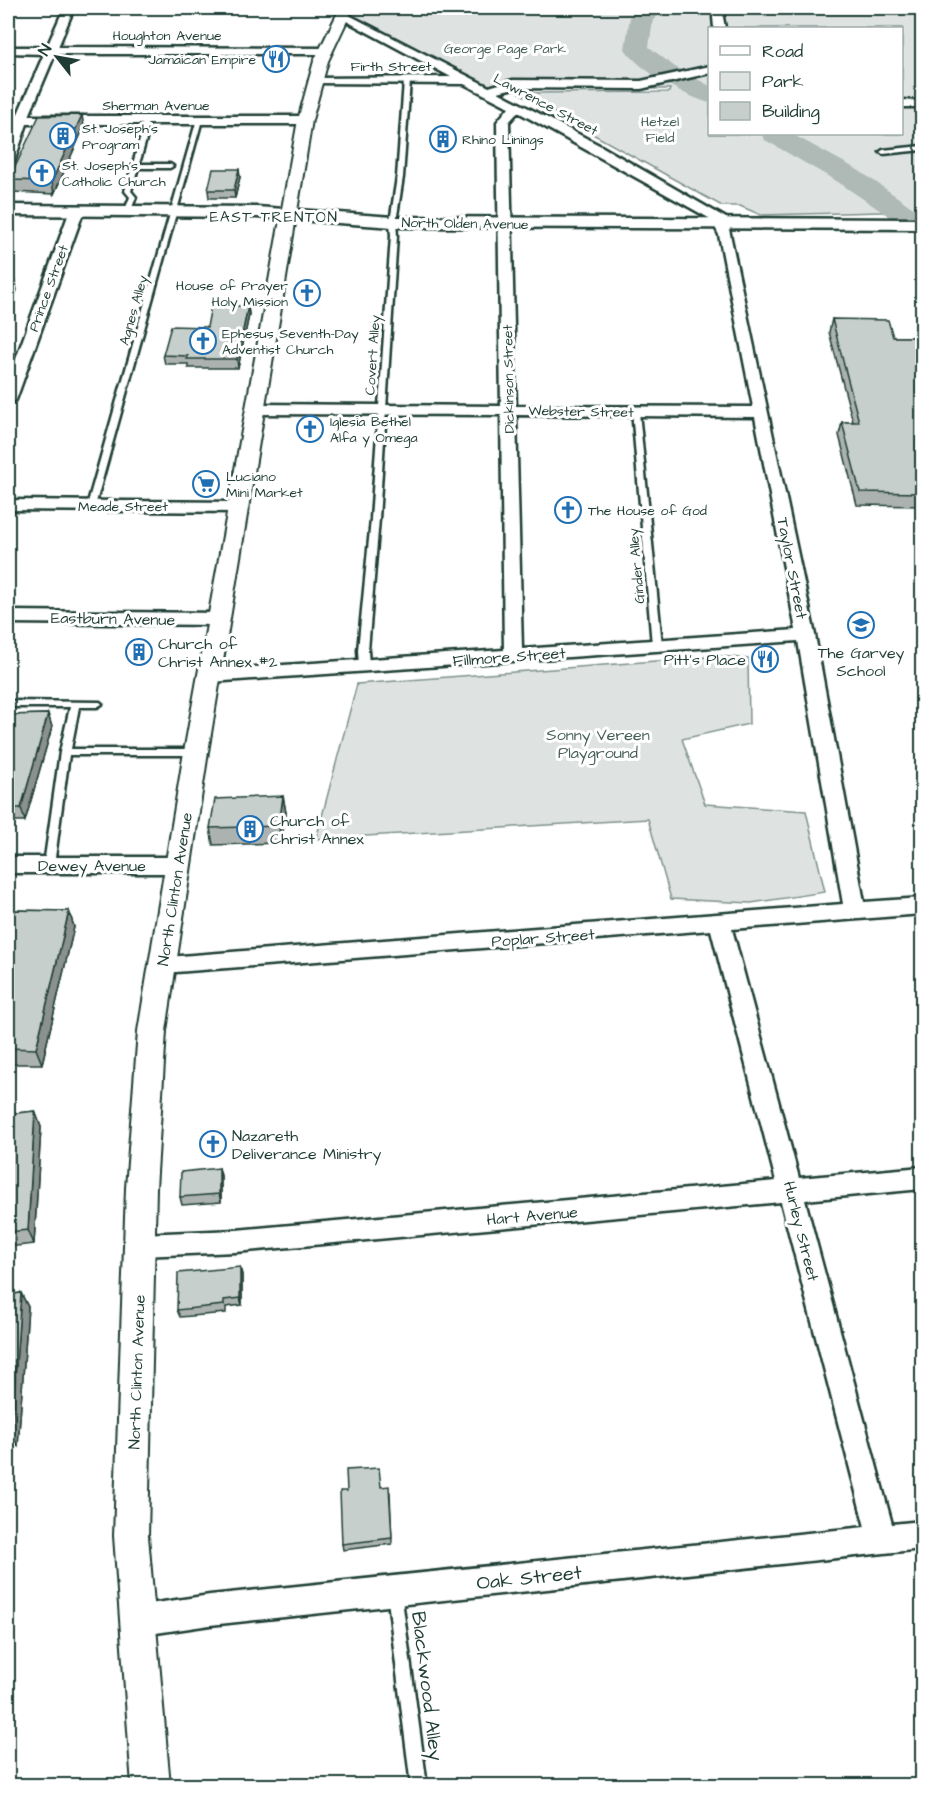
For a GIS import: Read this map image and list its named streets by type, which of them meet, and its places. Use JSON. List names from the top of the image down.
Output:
{
  "streets": {
    "main road": ["North Olden Avenue"],
    "street": [
      "Houghton Avenue",
      "Firth Street",
      "Lawrence Street",
      "Sherman Avenue",
      "Prince Street",
      "Dickinson Street",
      "Webster Street",
      "Meade Street",
      "Taylor Street",
      "Eastburn Avenue",
      "Fillmore Street",
      "Dewey Avenue",
      "North Clinton Avenue",
      "Poplar Street",
      "Hart Avenue",
      "Hurley Street",
      "Oak Street"
    ],
    "lane": [
      "Agnes Alley",
      "Covert Alley",
      "Ginder Alley",
      "Blackwood Alley"
    ]
  },
  "crossings": [
    ["Houghton Avenue", "North Clinton Avenue"],
    ["Firth Street", "Lawrence Street"],
    ["Firth Street", "Covert Alley"],
    ["Firth Street", "North Clinton Avenue"],
    ["Lawrence Street", "North Olden Avenue"],
    ["Lawrence Street", "Dickinson Street"],
    ["Lawrence Street", "Taylor Street"],
    ["Lawrence Street", "North Clinton Avenue"],
    ["Sherman Avenue", "Agnes Alley"],
    ["Sherman Avenue", "North Clinton Avenue"],
    ["North Olden Avenue", "Prince Street"],
    ["North Olden Avenue", "Agnes Alley"],
    ["North Olden Avenue", "Covert Alley"],
    ["North Olden Avenue", "Dickinson Street"],
    ["North Olden Avenue", "Taylor Street"],
    ["North Olden Avenue", "North Clinton Avenue"],
    ["Agnes Alley", "Meade Street"],
    ["Covert Alley", "Webster Street"],
    ["Covert Alley", "Fillmore Street"],
    ["Dickinson Street", "Webster Street"],
    ["Dickinson Street", "Fillmore Street"],
    ["Webster Street", "Ginder Alley"],
    ["Webster Street", "Taylor Street"],
    ["Webster Street", "North Clinton Avenue"],
    ["Meade Street", "North Clinton Avenue"],
    ["Ginder Alley", "Fillmore Street"],
    ["Taylor Street", "Fillmore Street"],
    ["Taylor Street", "Poplar Street"],
    ["Eastburn Avenue", "North Clinton Avenue"],
    ["Fillmore Street", "North Clinton Avenue"],
    ["Dewey Avenue", "North Clinton Avenue"],
    ["North Clinton Avenue", "Poplar Street"],
    ["North Clinton Avenue", "Hart Avenue"],
    ["North Clinton Avenue", "Oak Street"],
    ["Poplar Street", "Hurley Street"],
    ["Hart Avenue", "Hurley Street"],
    ["Hurley Street", "Oak Street"],
    ["Oak Street", "Blackwood Alley"]
  ],
  "districts": ["EAST TRENTON"],
  "parks": ["George Page Park", "Hetzel Field", "Sonny Vereen Playground"],
  "places": {
    "restaurant": ["Jamaican Empire", "Pitt's Place"],
    "building": [
      "St. Joseph's Program",
      "Rhino Linings",
      "Church of Christ Annex #2",
      "Church of Christ Annex"
    ],
    "church": [
      "St. Joseph's Catholic Church",
      "House of Prayer Holy Mission",
      "Ephesus Seventh-Day Adventist Church",
      "Iglesia Bethel Alfa y Omega",
      "The House of God",
      "Nazareth Deliverance Ministry"
    ],
    "supermarket": ["Luciano Mini Market"],
    "school or university": ["The Garvey School"]
  },
  "legend": ["Road", "Park", "Building"],
  "north": "top left"
}
